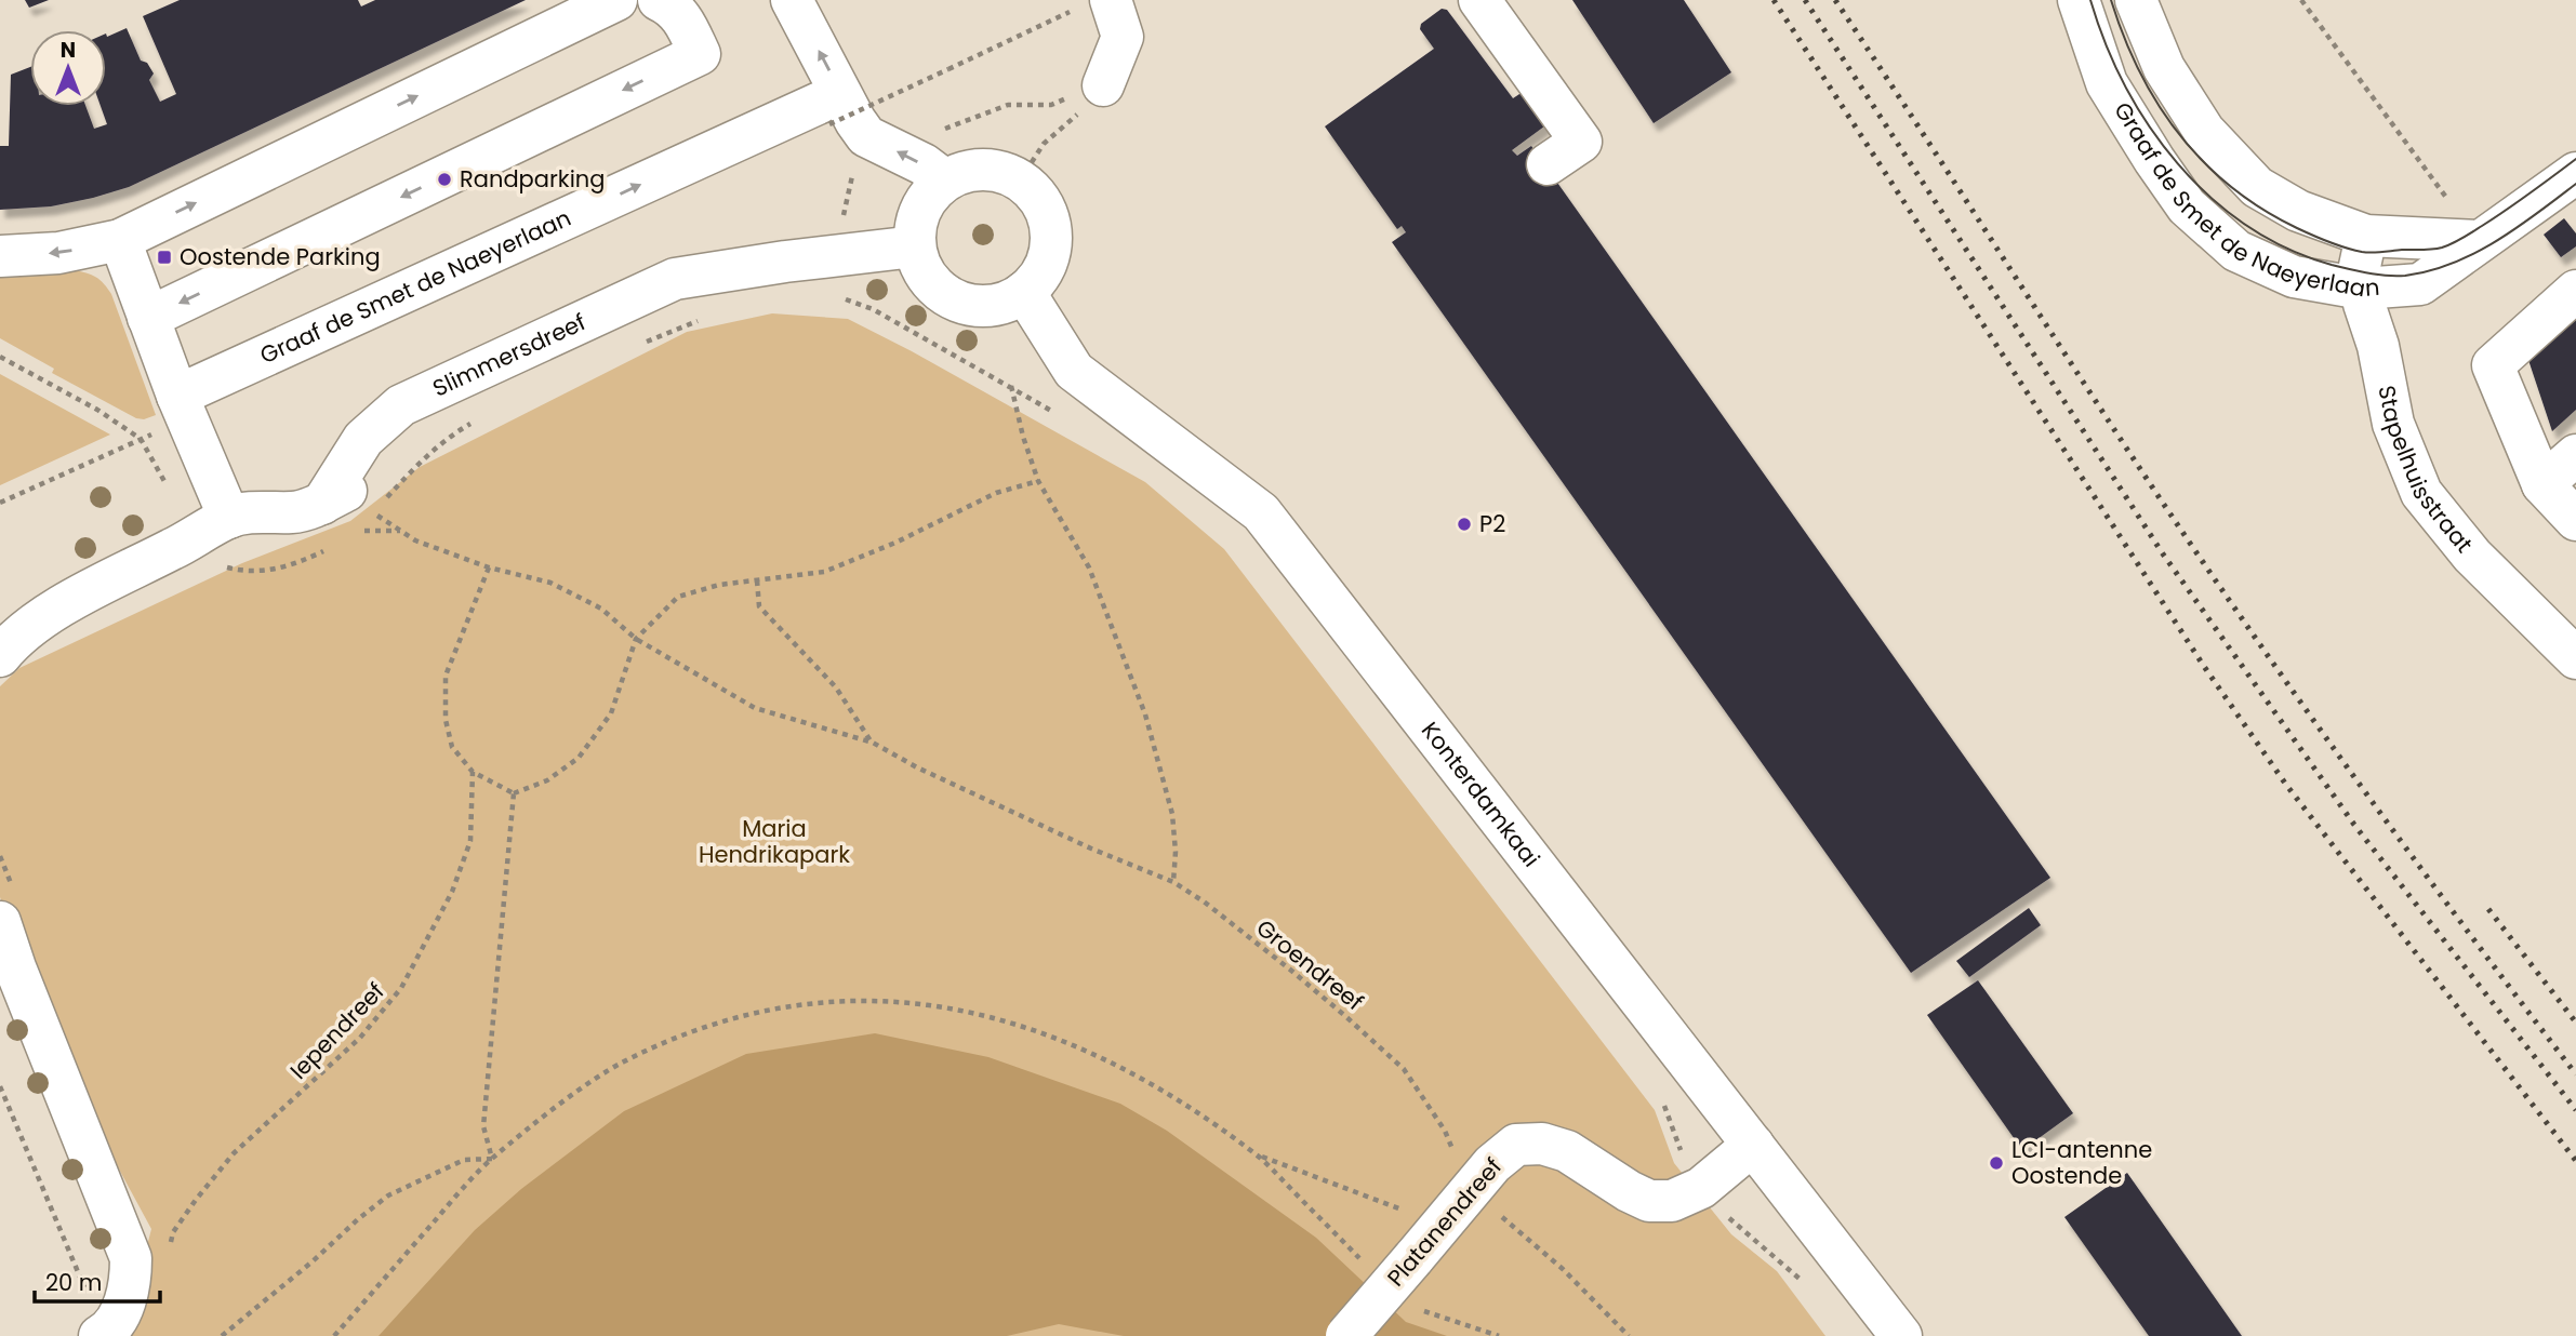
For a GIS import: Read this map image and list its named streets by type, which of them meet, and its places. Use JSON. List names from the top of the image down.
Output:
{
  "streets": {
    "street": [
      "Graaf de Smet de Naeyerlaan",
      "Slimmersdreef",
      "Stapelhuisstraat",
      "Konterdamkaai",
      "Platanendreef"
    ],
    "path": ["Groendreef", "Iependreef"]
  },
  "crossings": [
    ["Graaf de Smet de Naeyerlaan", "Stapelhuisstraat"],
    ["Slimmersdreef", "Konterdamkaai"],
    ["Konterdamkaai", "Platanendreef"],
    ["Groendreef", "Iependreef"],
    ["Groendreef", "Platanendreef"]
  ],
  "parks": ["Maria Hendrikapark"],
  "places": {
    "other": ["Randparking", "P2", "LCI-antenne Oostende"],
    "transit": ["Oostende Parking"]
  },
  "scale_bar": "20 m",
  "north": "top"
}
